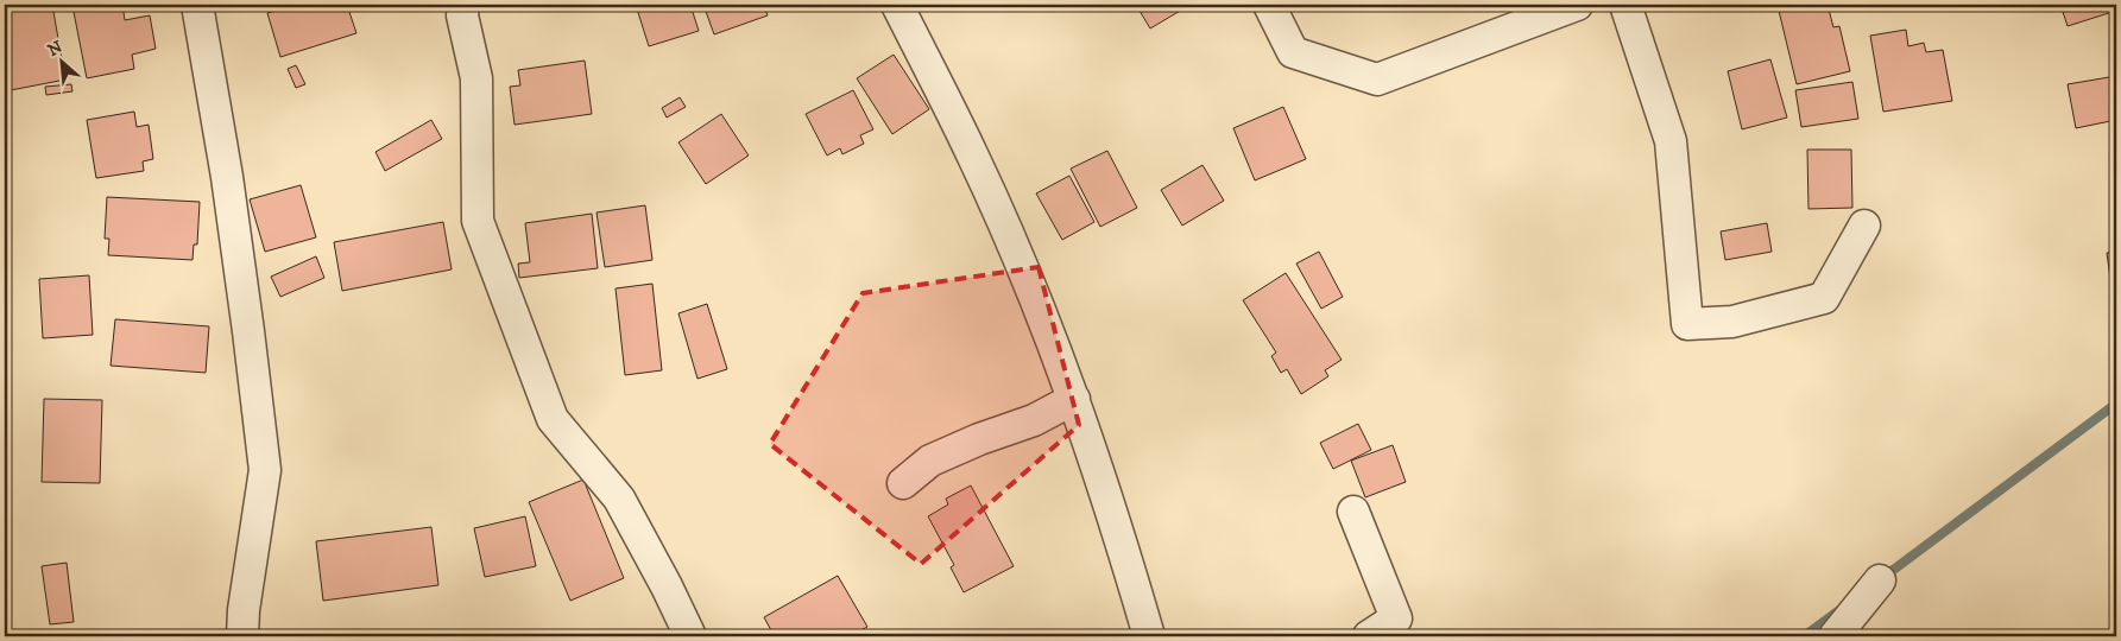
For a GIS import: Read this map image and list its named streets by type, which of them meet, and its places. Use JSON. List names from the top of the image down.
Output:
{
  "north": "top left"
}
